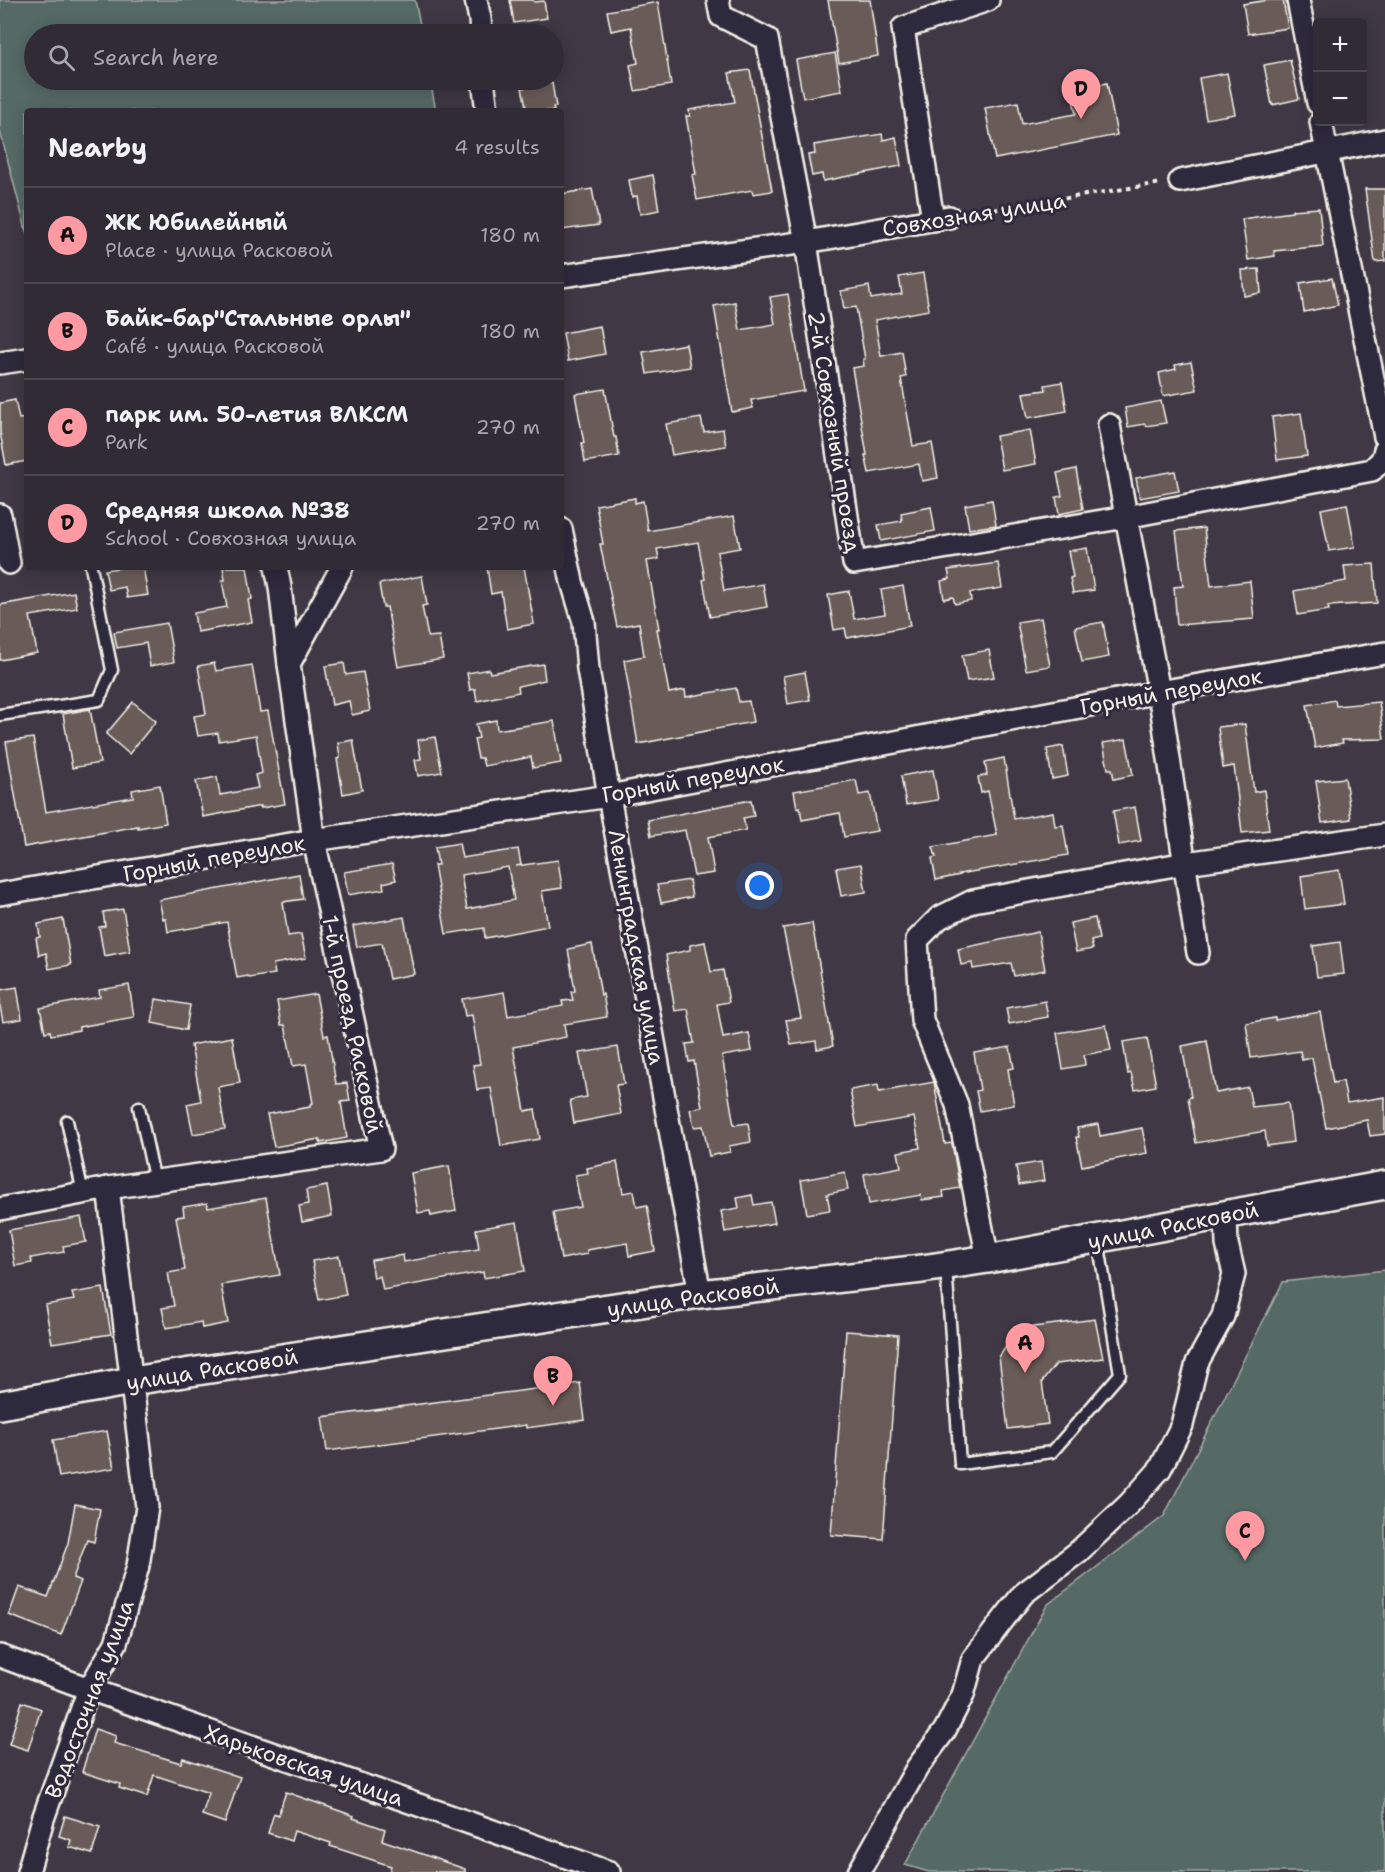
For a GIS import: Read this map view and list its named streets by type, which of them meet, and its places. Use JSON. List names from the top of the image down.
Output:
{
  "streets": {
    "street": [
      "Совхозная улица",
      "2-й Совхозный проезд",
      "Горный переулок",
      "Ленинградская улица",
      "1-й проезд Расковой",
      "улица Расковой",
      "Водосточная улица",
      "Харьковская улица"
    ]
  },
  "crossings": [
    ["Совхозная улица", "2-й Совхозный проезд"],
    ["Горный переулок", "Ленинградская улица"],
    ["Горный переулок", "1-й проезд Расковой"],
    ["Ленинградская улица", "улица Расковой"],
    ["улица Расковой", "Водосточная улица"],
    ["Водосточная улица", "Харьковская улица"]
  ],
  "page": {
    "map_buttons": ["+", "−"],
    "search": "Search here",
    "pins": [
      "D",
      "A",
      "B",
      "C"
    ],
    "heading": ["Nearby", "4 results"],
    "list": [
      {
        "mark": "A",
        "name": "ЖК Юбилейный",
        "note": "Place · улица Расковой",
        "value": "180 m"
      },
      {
        "mark": "B",
        "name": "Байк-бар\"Стальные орлы\"",
        "note": "Café · улица Расковой",
        "value": "180 m"
      },
      {
        "mark": "C",
        "name": "парк им. 50-летия ВЛКСМ",
        "note": "Park",
        "value": "270 m"
      },
      {
        "mark": "D",
        "name": "Средняя школа №38",
        "note": "School · Совхозная улица",
        "value": "270 m"
      }
    ]
  }
}
